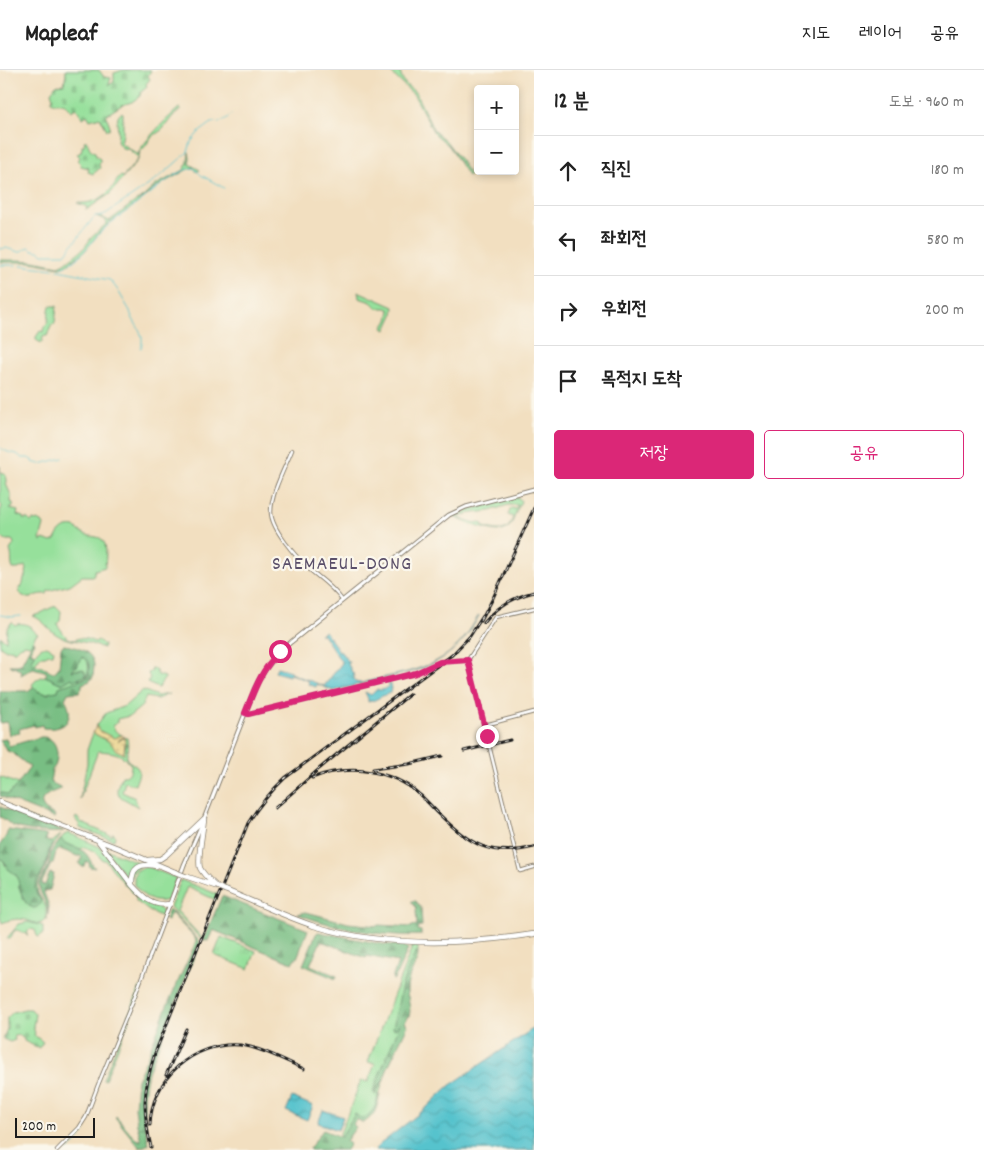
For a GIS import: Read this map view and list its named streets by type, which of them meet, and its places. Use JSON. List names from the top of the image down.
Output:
{
  "districts": ["SAEMAEUL-DONG"],
  "scale_bar": "200 m",
  "page": {
    "header": "Mapleaf",
    "nav": ["지도", "레이어", "공유"],
    "heading": ["12 분", "도보 · 960 m"],
    "map_buttons": ["+", "−"],
    "list": [
      ["직진", "180 m"],
      ["좌회전", "580 m"],
      ["우회전", "200 m"],
      "목적지 도착"
    ],
    "buttons": ["저장", "공유"],
    "scale": "200 m"
  }
}
